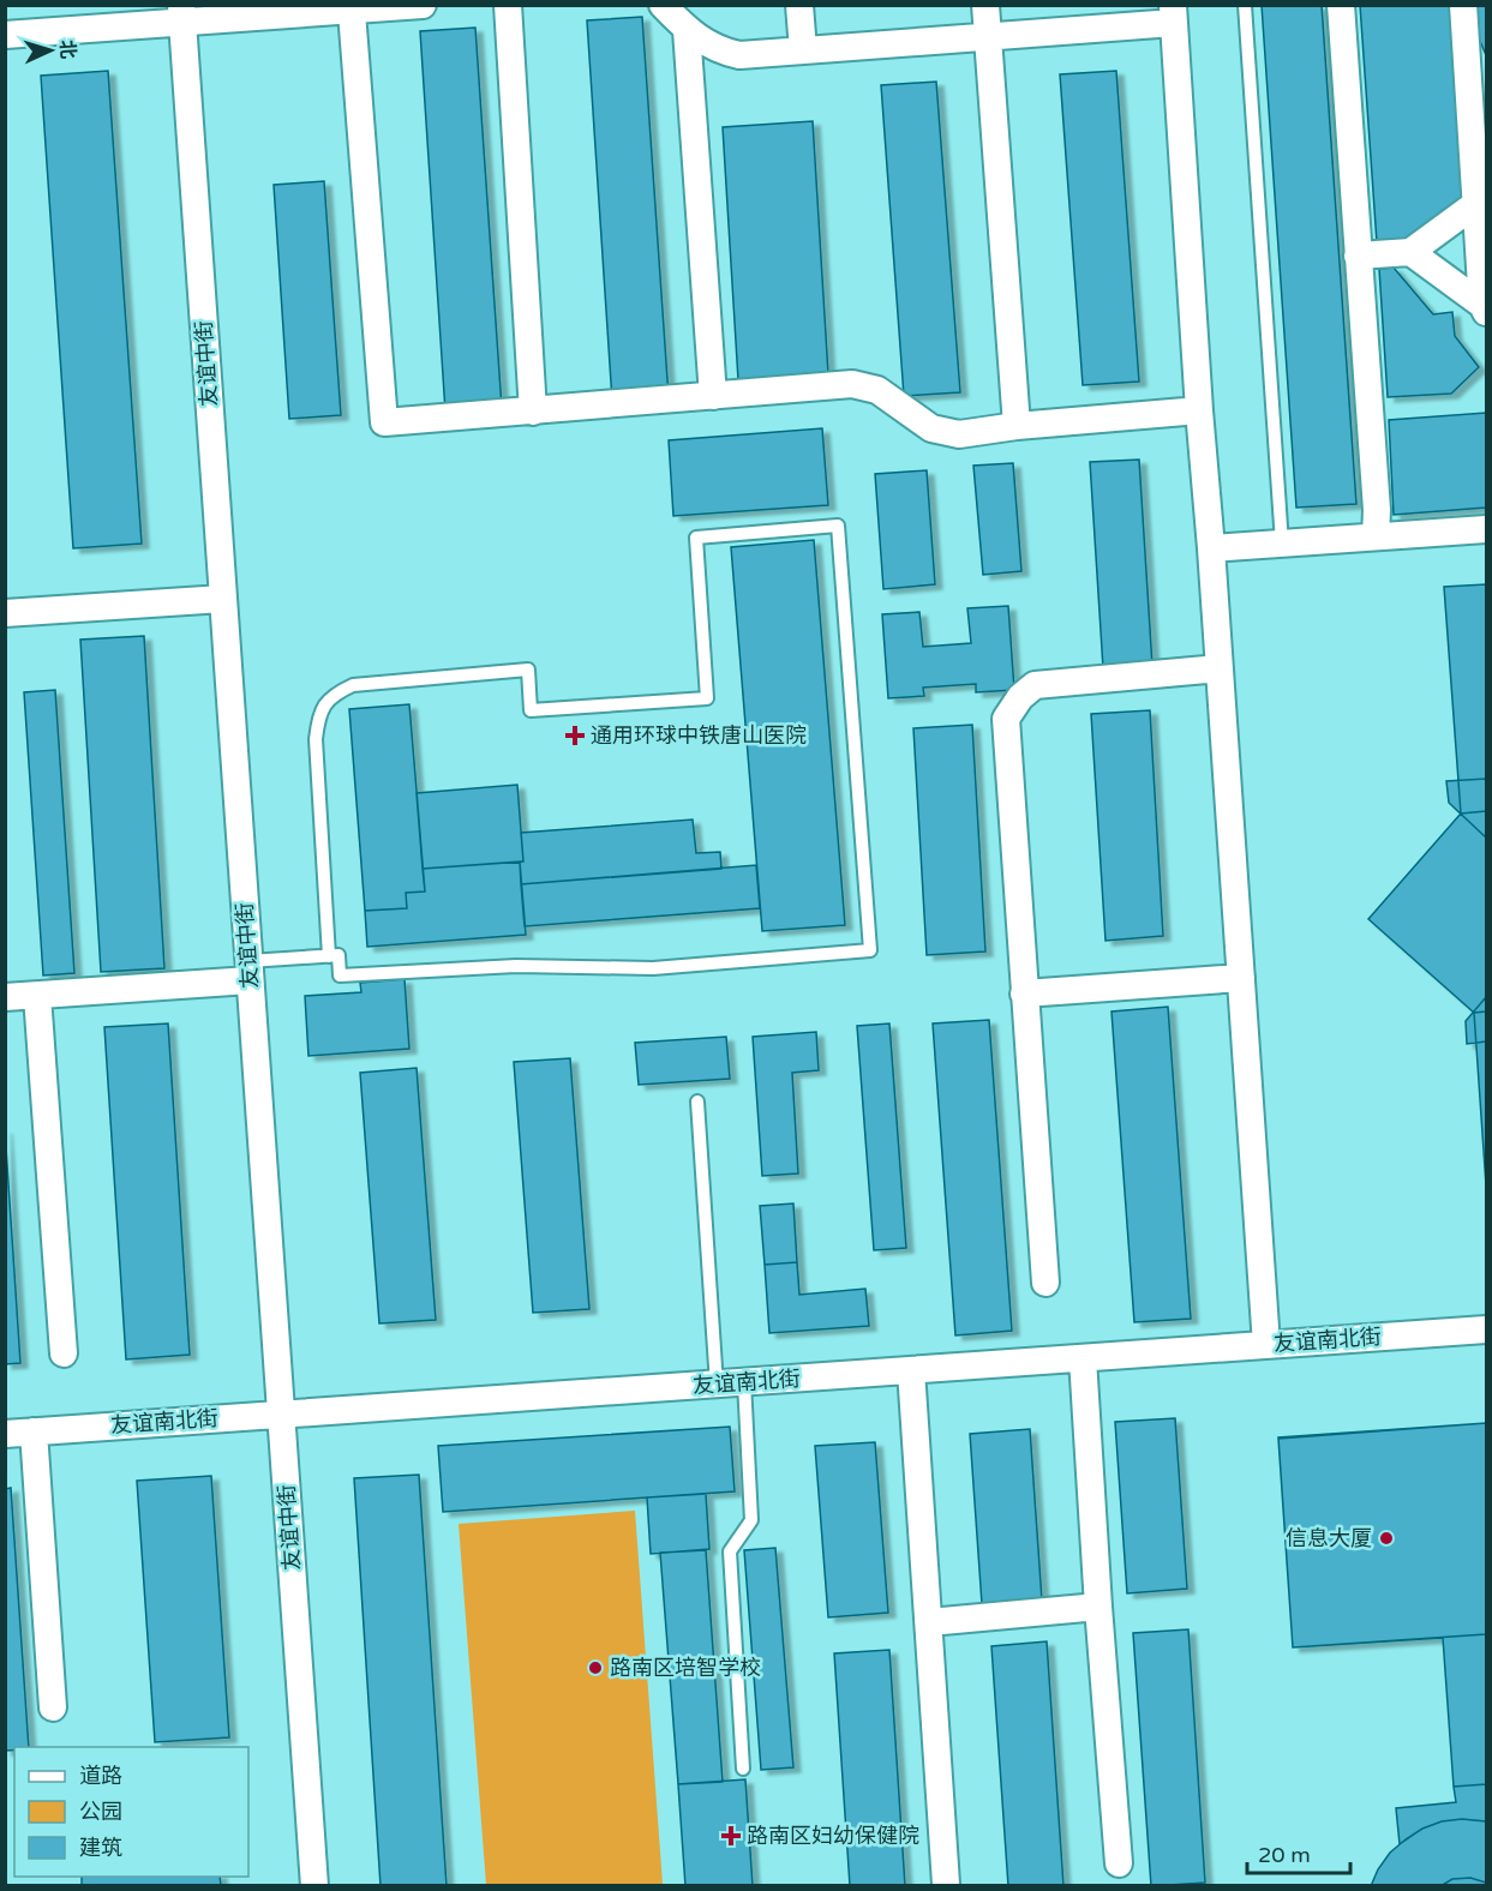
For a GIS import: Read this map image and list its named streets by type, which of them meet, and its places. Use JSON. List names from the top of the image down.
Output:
{
  "streets": {
    "street": ["友谊中街", "友谊南北街"]
  },
  "crossings": [
    ["友谊中街", "友谊南北街"]
  ],
  "places": {
    "health": ["通用环球中铁唐山医院", "路南区妇幼保健院"],
    "other": ["信息大厦", "路南区培智学校"]
  },
  "legend": ["道路", "公园", "建筑"],
  "scale_bar": "20 m",
  "north": "right"
}
